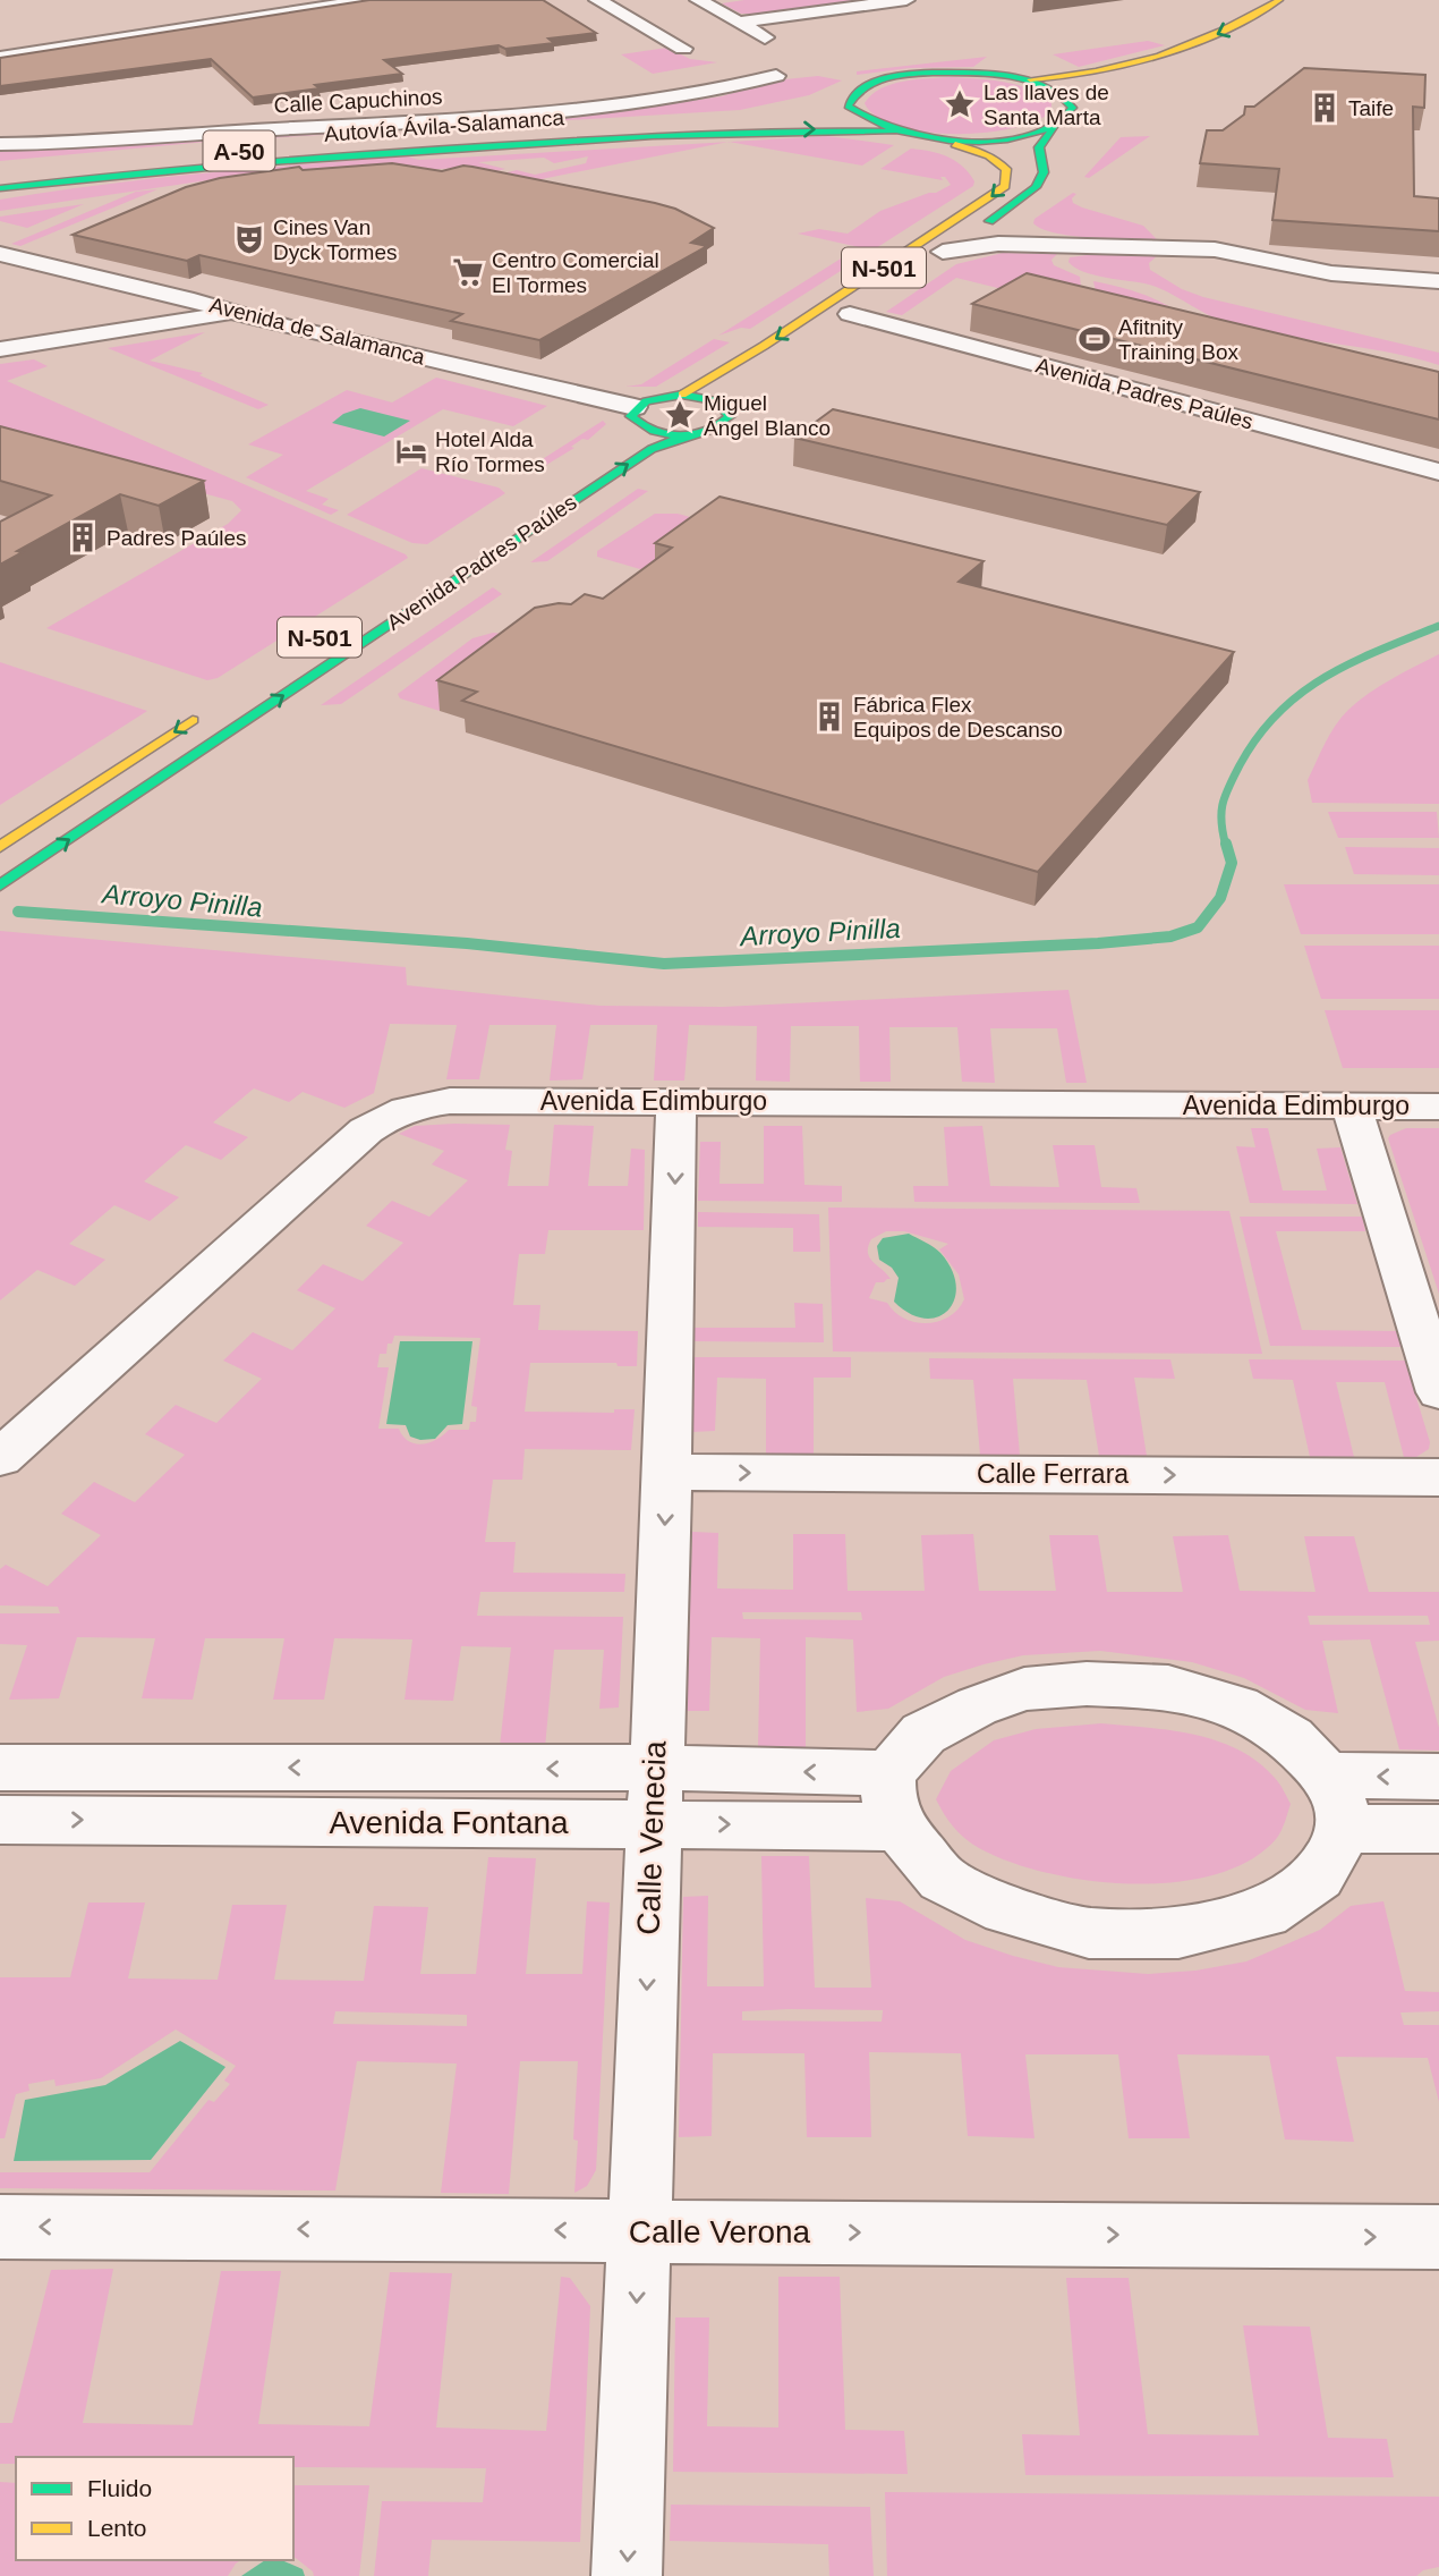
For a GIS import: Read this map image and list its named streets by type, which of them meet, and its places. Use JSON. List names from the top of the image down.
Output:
{
  "streets": {
    "highway": [
      "Autovía Ávila-Salamanca",
      "A-50",
      "N-501",
      "Avenida Padres Paúles"
    ],
    "street": [
      "Calle Capuchinos",
      "Avenida de Salamanca",
      "Avenida Edimburgo",
      "Calle Ferrara",
      "Avenida Fontana",
      "Calle Venecia",
      "Calle Verona"
    ]
  },
  "crossings": [
    ["N-501", "Avenida de Salamanca"],
    ["N-501", "Avenida Padres Paúles"],
    ["Avenida Edimburgo", "Calle Venecia"],
    ["Calle Ferrara", "Calle Venecia"],
    ["Avenida Fontana", "Calle Venecia"],
    ["Calle Venecia", "Calle Verona"]
  ],
  "one_way": ["Calle Ferrara", "Calle Venecia"],
  "water": ["Arroyo Pinilla"],
  "places": {
    "place": ["Las llaves de Santa Marta", "Miguel Ángel Blanco"],
    "building": ["Taife", "Padres Paúles", "Fábrica Flex Equipos de Descanso"],
    "theatre": ["Cines Van Dyck Tormes"],
    "supermarket": ["Centro Comercial El Tormes"],
    "sports": ["Afitnity Training Box"],
    "hotel": ["Hotel Alda Río Tormes"]
  },
  "legend": ["Fluido", "Lento"]
}
